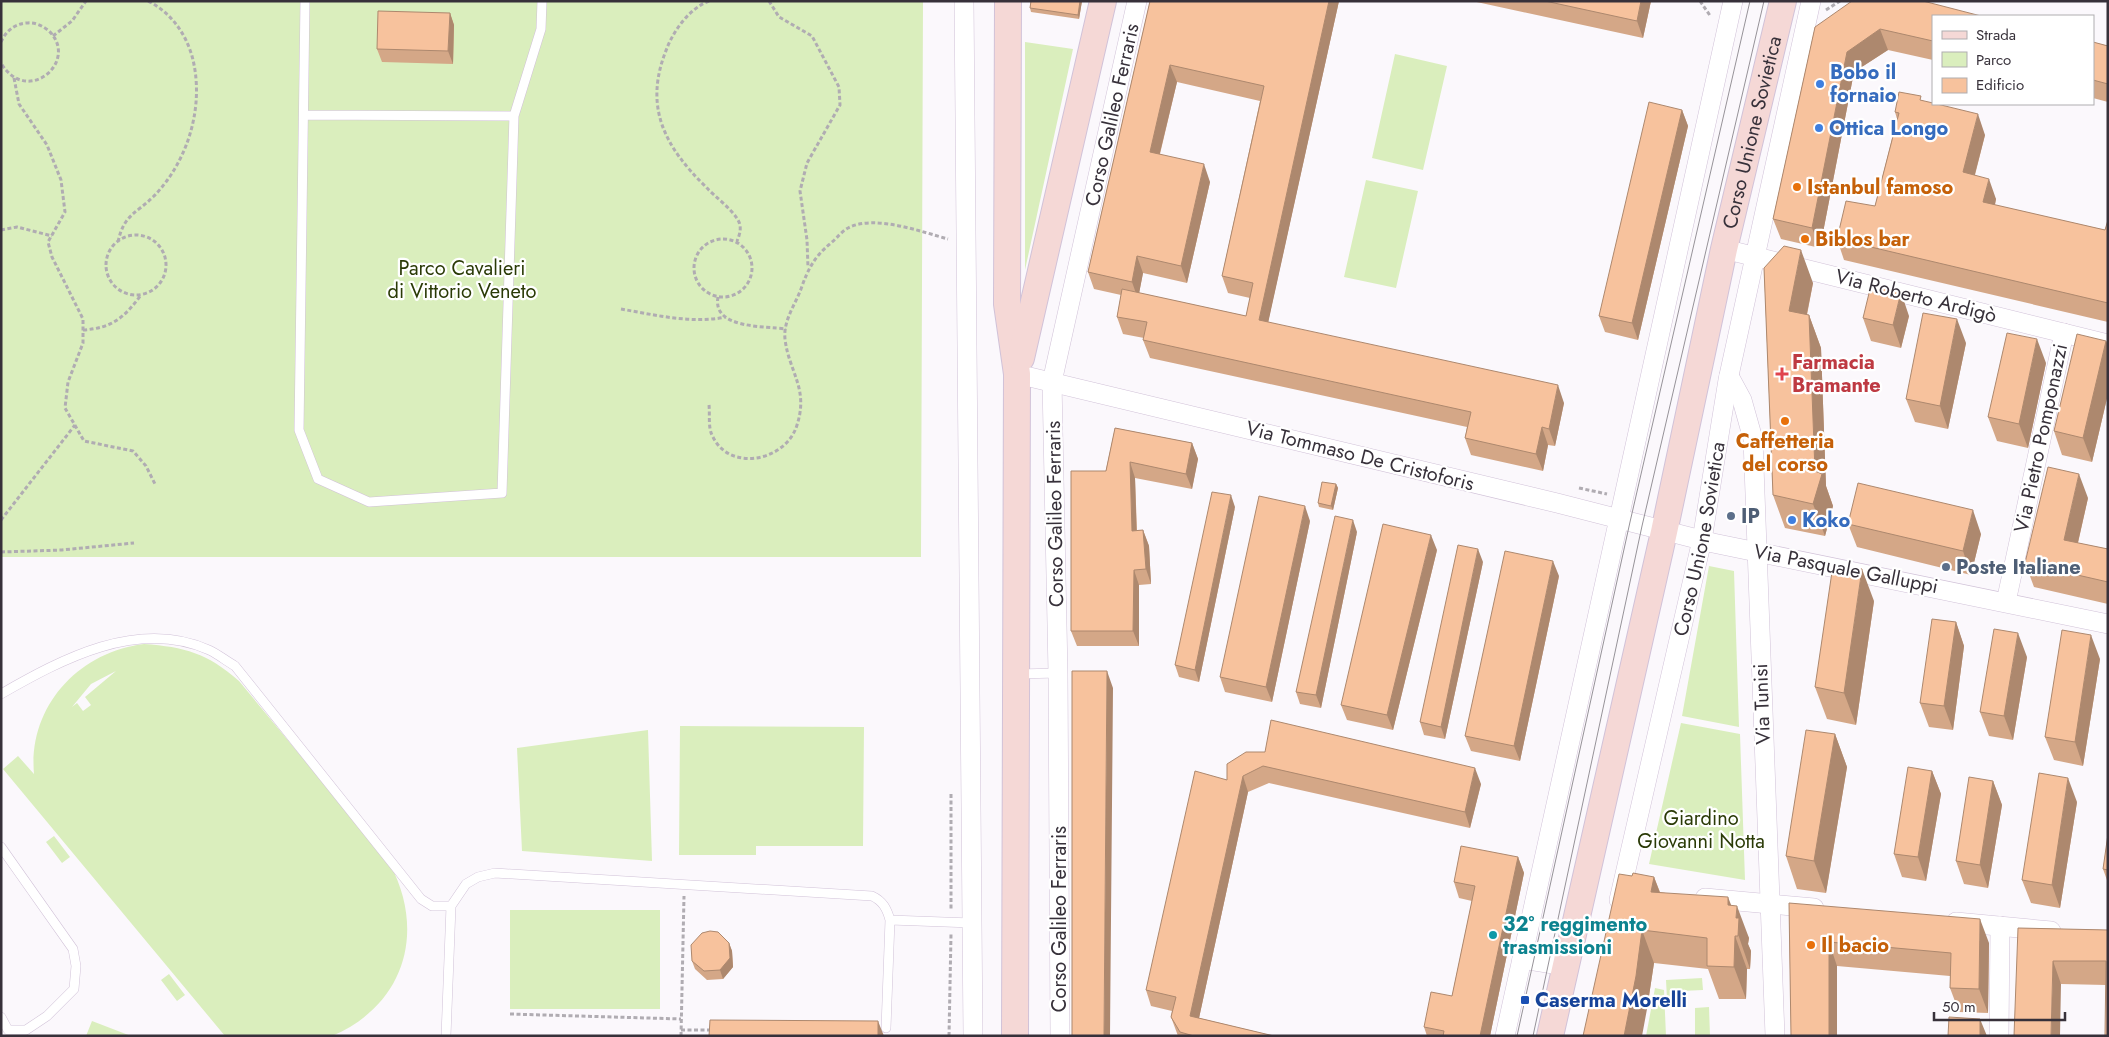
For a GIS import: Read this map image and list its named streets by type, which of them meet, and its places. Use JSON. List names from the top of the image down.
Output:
{
  "streets": {
    "main road": ["Corso Galileo Ferraris", "Corso Unione Sovietica"],
    "street": [
      "Via Roberto Ardigò",
      "Via Pietro Pomponazzi",
      "Via Tommaso De Cristoforis",
      "Via Pasquale Galluppi",
      "Via Tunisi"
    ]
  },
  "crossings": [
    ["Corso Galileo Ferraris", "Via Tommaso De Cristoforis"],
    ["Corso Unione Sovietica", "Via Roberto Ardigò"],
    ["Corso Unione Sovietica", "Via Tommaso De Cristoforis"],
    ["Corso Unione Sovietica", "Via Pasquale Galluppi"],
    ["Corso Unione Sovietica", "Via Tunisi"],
    ["Via Roberto Ardigò", "Via Pietro Pomponazzi"],
    ["Via Pietro Pomponazzi", "Via Pasquale Galluppi"],
    ["Via Tommaso De Cristoforis", "Via Pasquale Galluppi"],
    ["Via Pasquale Galluppi", "Via Tunisi"]
  ],
  "parks": ["Parco Cavalieri di Vittorio Veneto", "Giardino Giovanni Notta"],
  "places": {
    "other": [
      "Bobo il fornaio",
      "Ottica Longo",
      "Istanbul famoso",
      "Biblos bar",
      "Caffetteria del corso",
      "IP",
      "Koko",
      "Poste Italiane",
      "32° reggimento trasmissioni",
      "Il bacio"
    ],
    "health": ["Farmacia Bramante"],
    "transit": ["Caserma Morelli"]
  },
  "legend": ["Strada", "Parco", "Edificio"],
  "scale_bar": "50 m"
}
